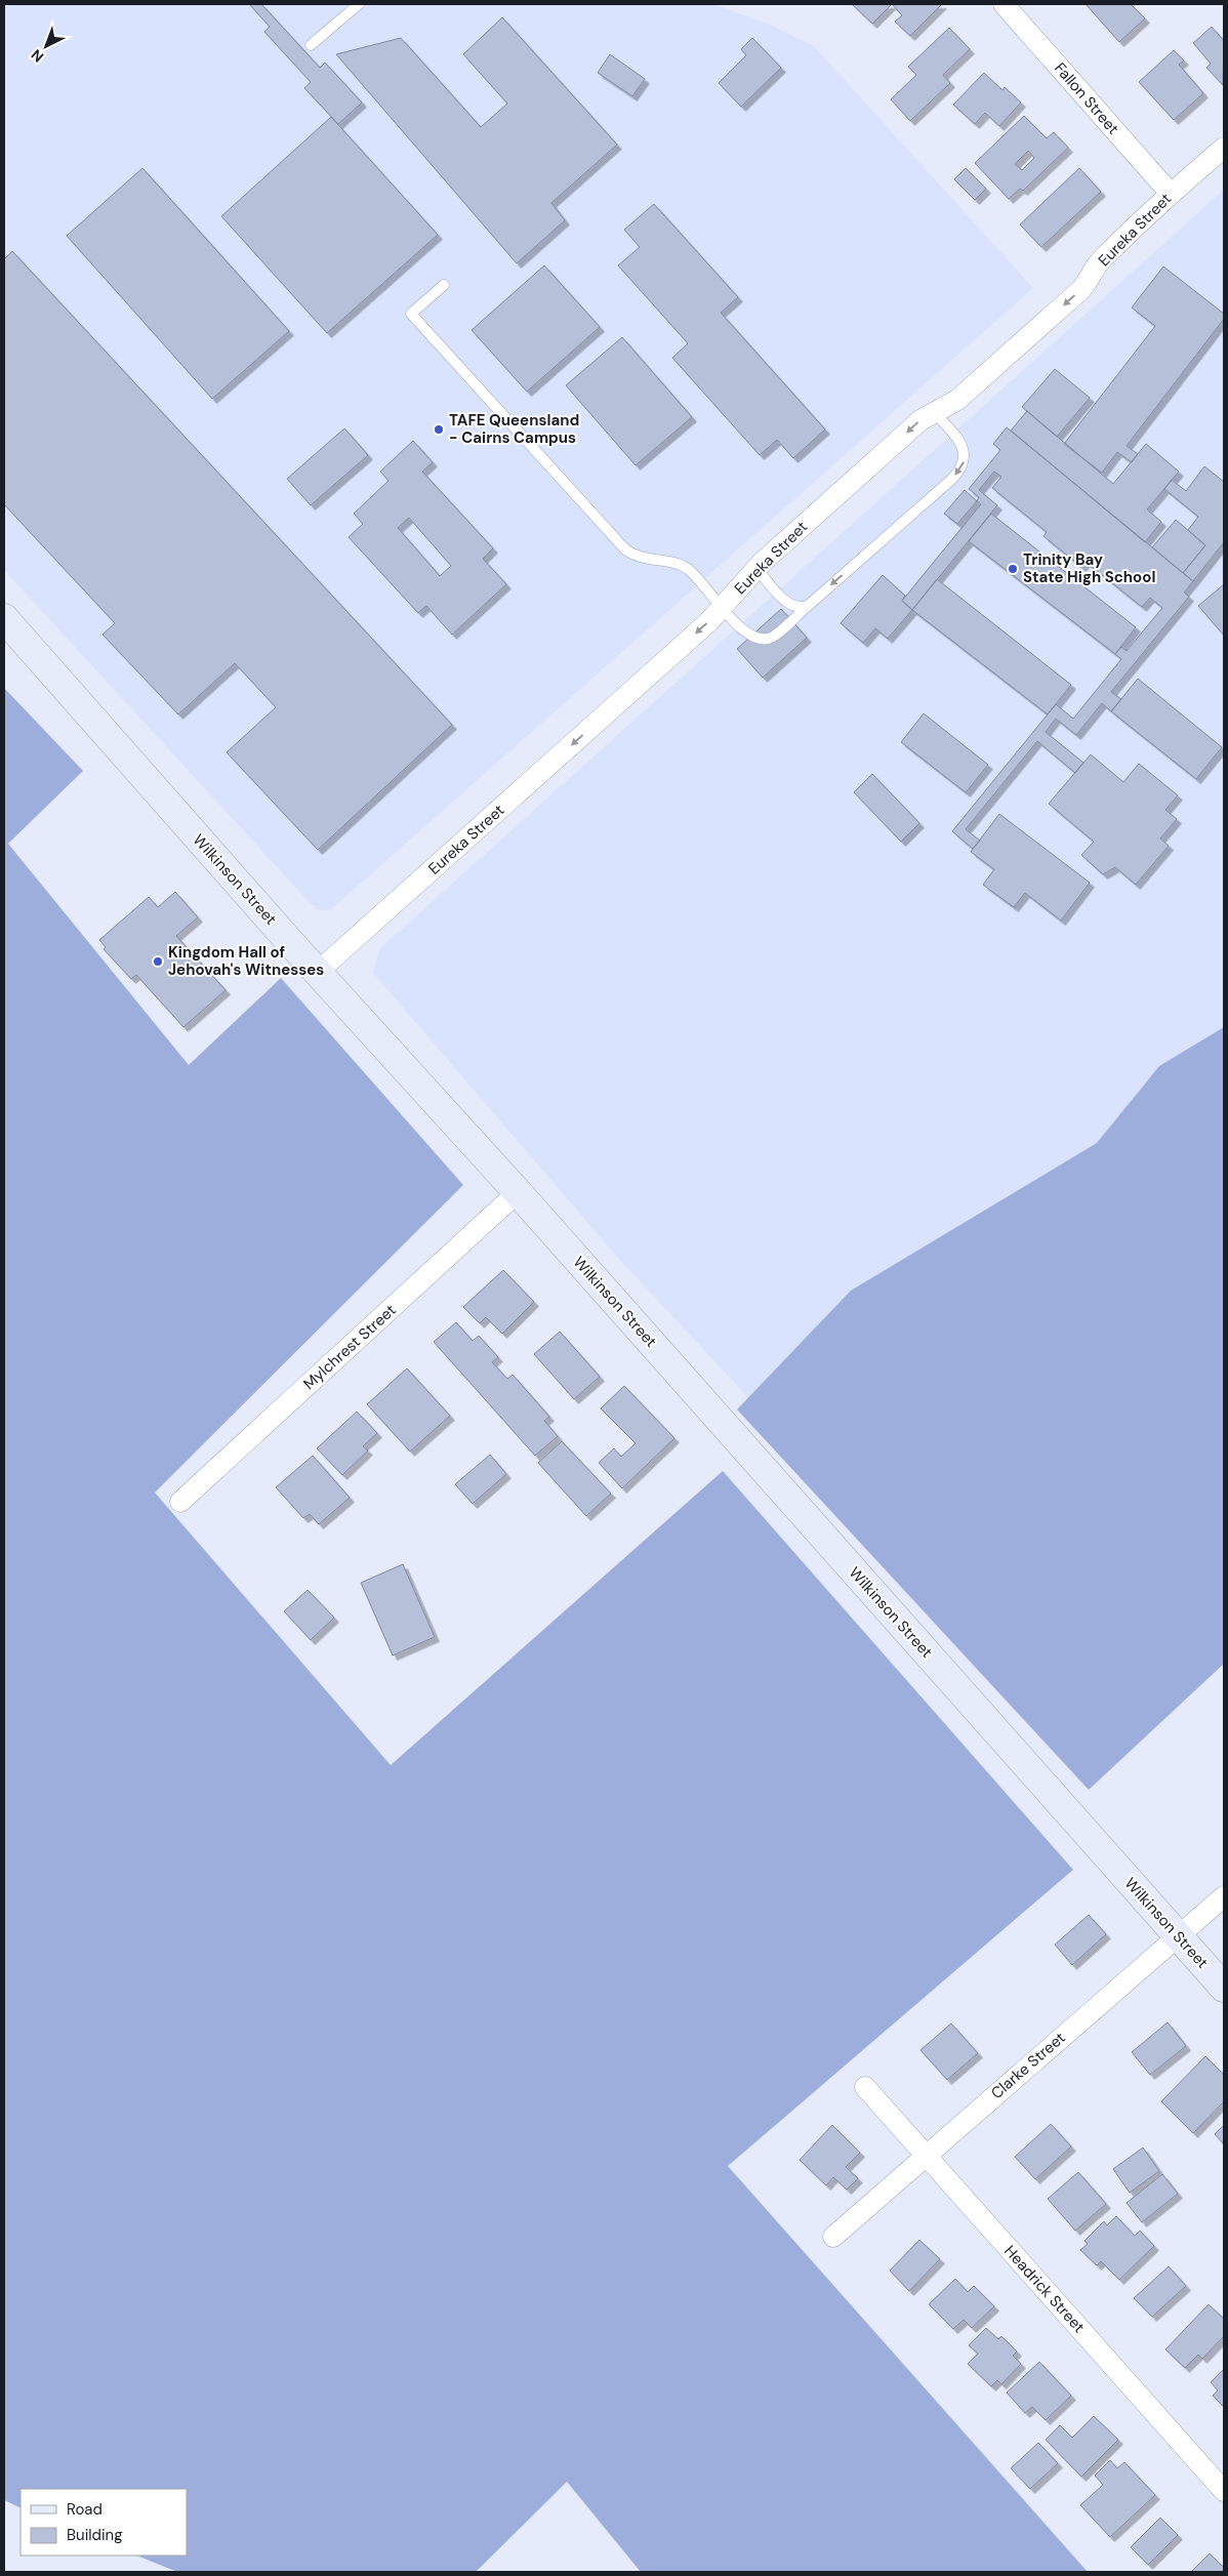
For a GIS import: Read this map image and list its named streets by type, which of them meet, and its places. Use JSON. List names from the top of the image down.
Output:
{
  "streets": {
    "street": [
      "Fallon Street",
      "Eureka Street",
      "Wilkinson Street",
      "Mylchrest Street",
      "Clarke Street",
      "Headrick Street"
    ]
  },
  "crossings": [
    ["Fallon Street", "Eureka Street"],
    ["Eureka Street", "Wilkinson Street"],
    ["Wilkinson Street", "Mylchrest Street"],
    ["Wilkinson Street", "Clarke Street"],
    ["Clarke Street", "Headrick Street"]
  ],
  "one_way": ["Eureka Street"],
  "places": ["TAFE Queensland - Cairns Campus", "Trinity Bay State High School", "Kingdom Hall of Jehovah's Witnesses"],
  "legend": ["Road", "Building"],
  "north": "bottom left"
}
